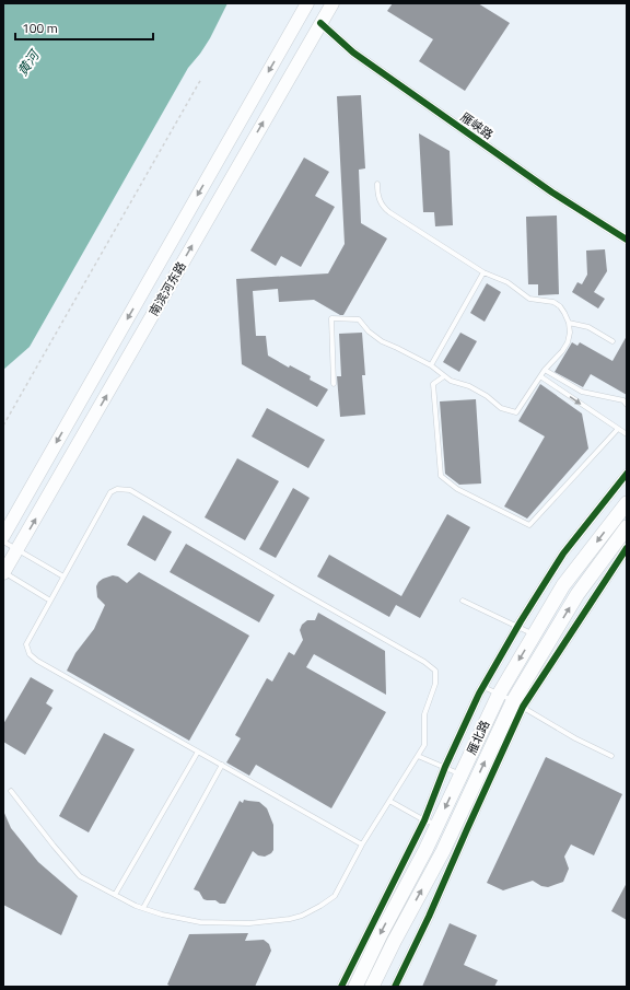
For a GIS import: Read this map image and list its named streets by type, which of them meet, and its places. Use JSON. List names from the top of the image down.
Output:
{
  "streets": {
    "main road": ["南滨河东路", "雁北路"],
    "street": ["雁峡路"]
  },
  "crossings": [
    ["雁峡路", "南滨河东路"]
  ],
  "water": ["黄河"],
  "scale_bar": "100 m"
}
